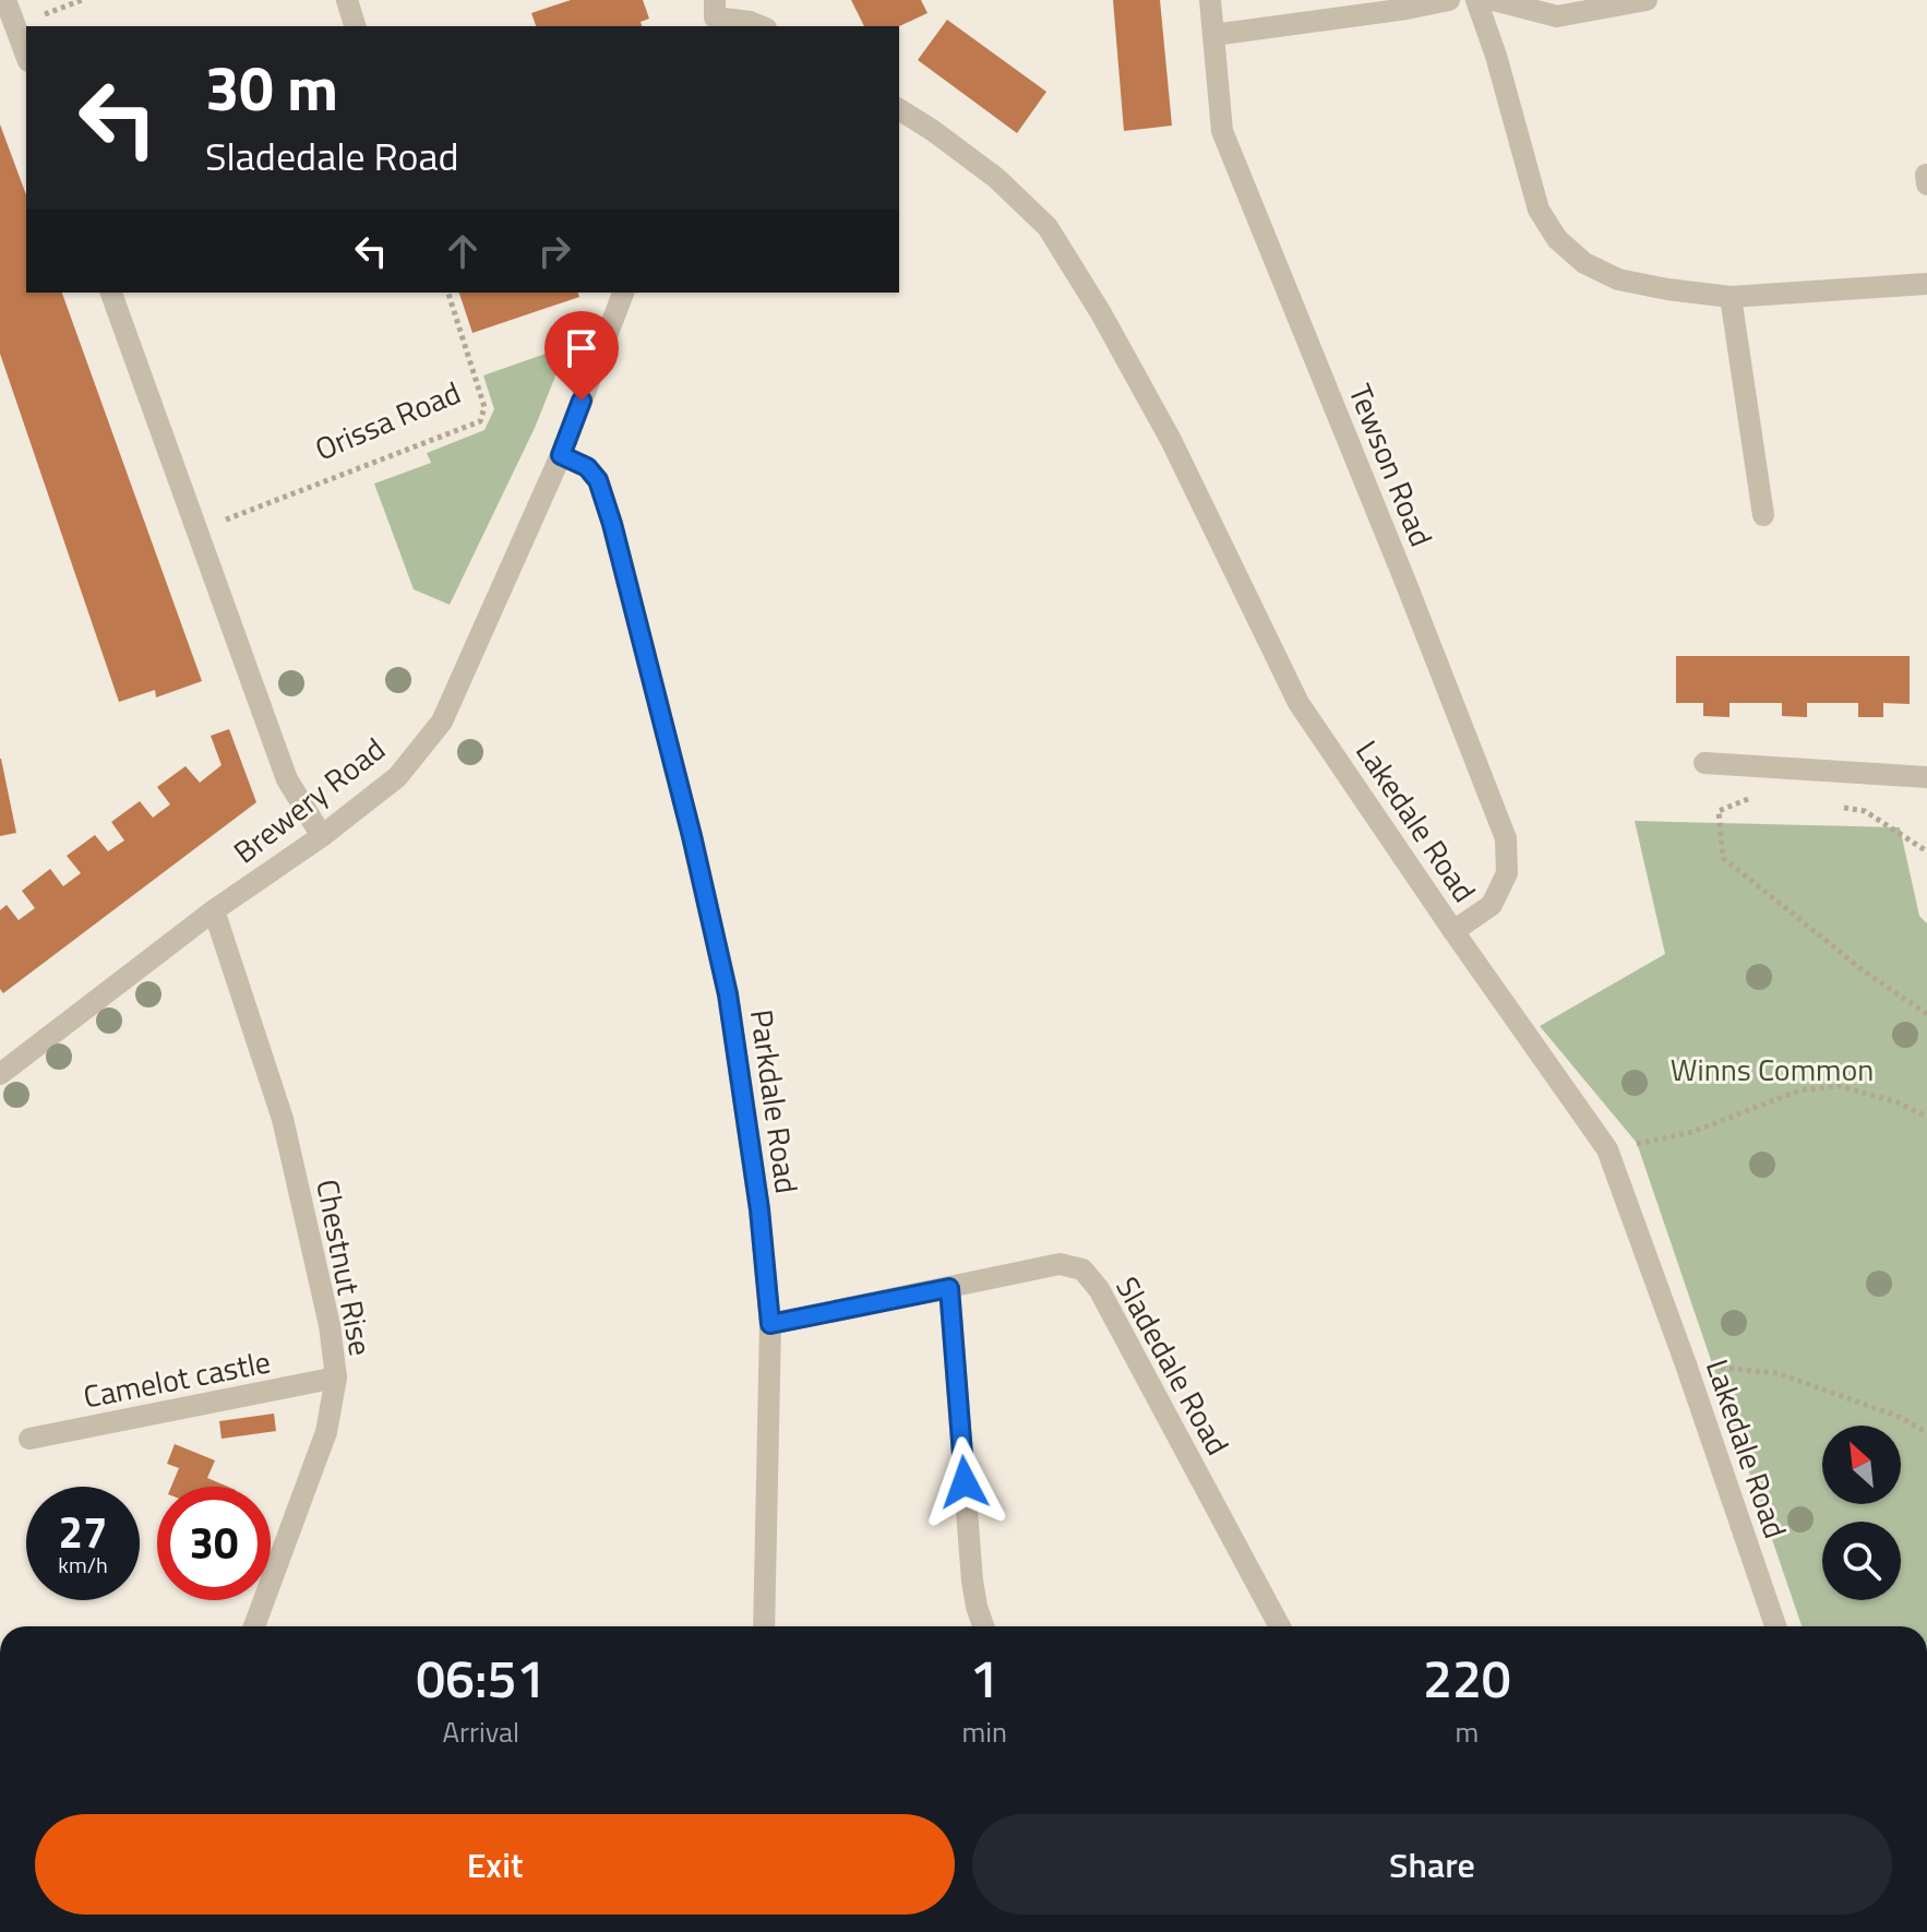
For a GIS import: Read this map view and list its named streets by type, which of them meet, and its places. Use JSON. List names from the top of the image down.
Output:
{
  "streets": {
    "street": [
      "Tewson Road",
      "Brewery Road",
      "Lakedale Road",
      "Parkdale Road",
      "Chestnut Rise",
      "Sladedale Road",
      "Camelot castle"
    ],
    "path": ["Orissa Road"]
  },
  "crossings": [
    ["Tewson Road", "Lakedale Road"],
    ["Brewery Road", "Parkdale Road"],
    ["Brewery Road", "Chestnut Rise"],
    ["Parkdale Road", "Sladedale Road"],
    ["Chestnut Rise", "Camelot castle"]
  ],
  "parks": ["Winns Common"],
  "north": "top left",
  "page": {
    "turn": ["30 m", "Sladedale Road"],
    "speed": "27 km/h",
    "limit": "30",
    "eta": [
      "06:51",
      "Arrival",
      "1",
      "min",
      "220",
      "m"
    ],
    "buttons": ["Exit", "Share"]
  }
}
